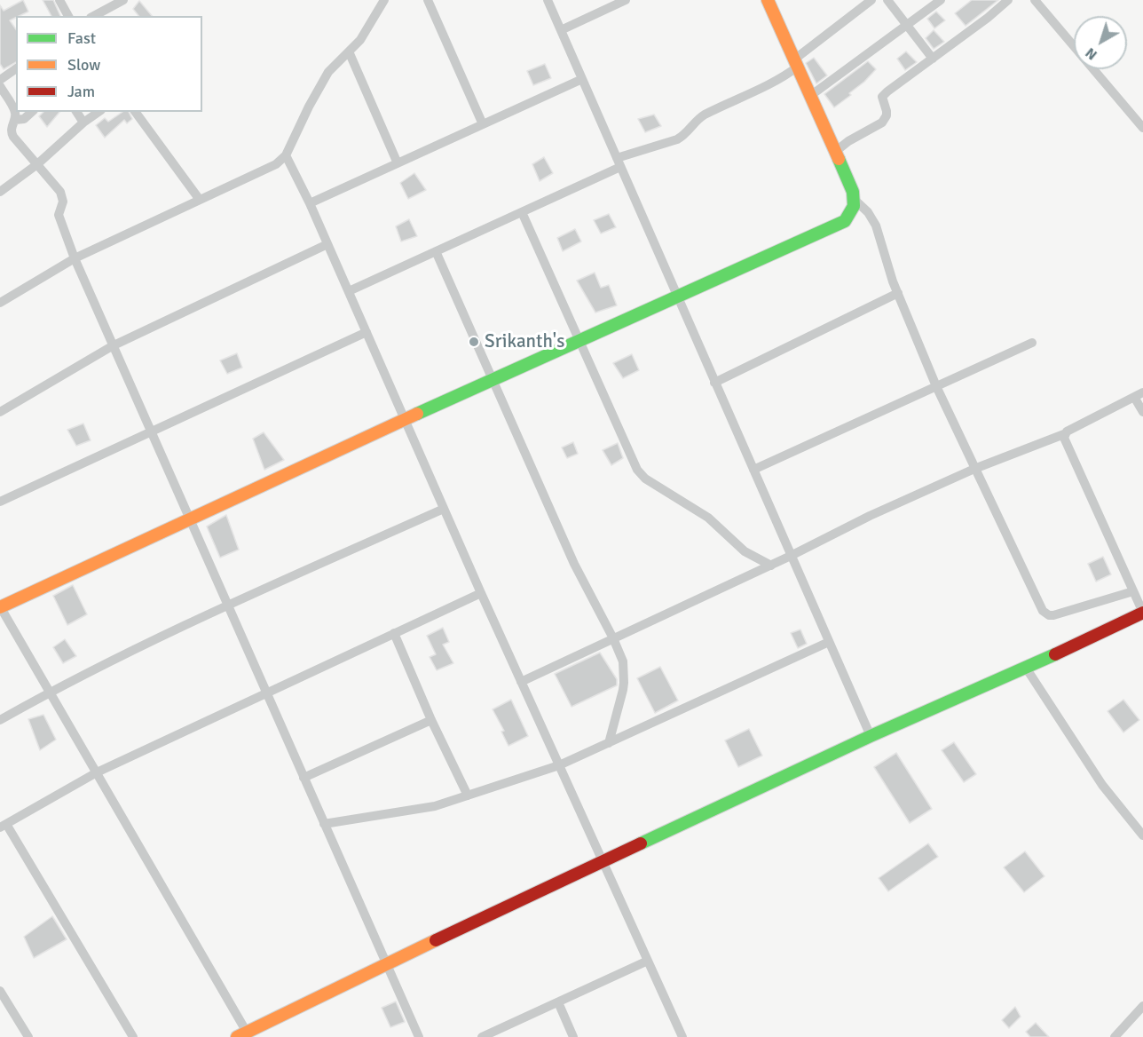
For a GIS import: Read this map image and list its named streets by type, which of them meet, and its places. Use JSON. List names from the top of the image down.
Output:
{
  "places": ["Srikanth's"],
  "legend": ["Fast", "Slow", "Jam"],
  "north": "bottom left"
}
